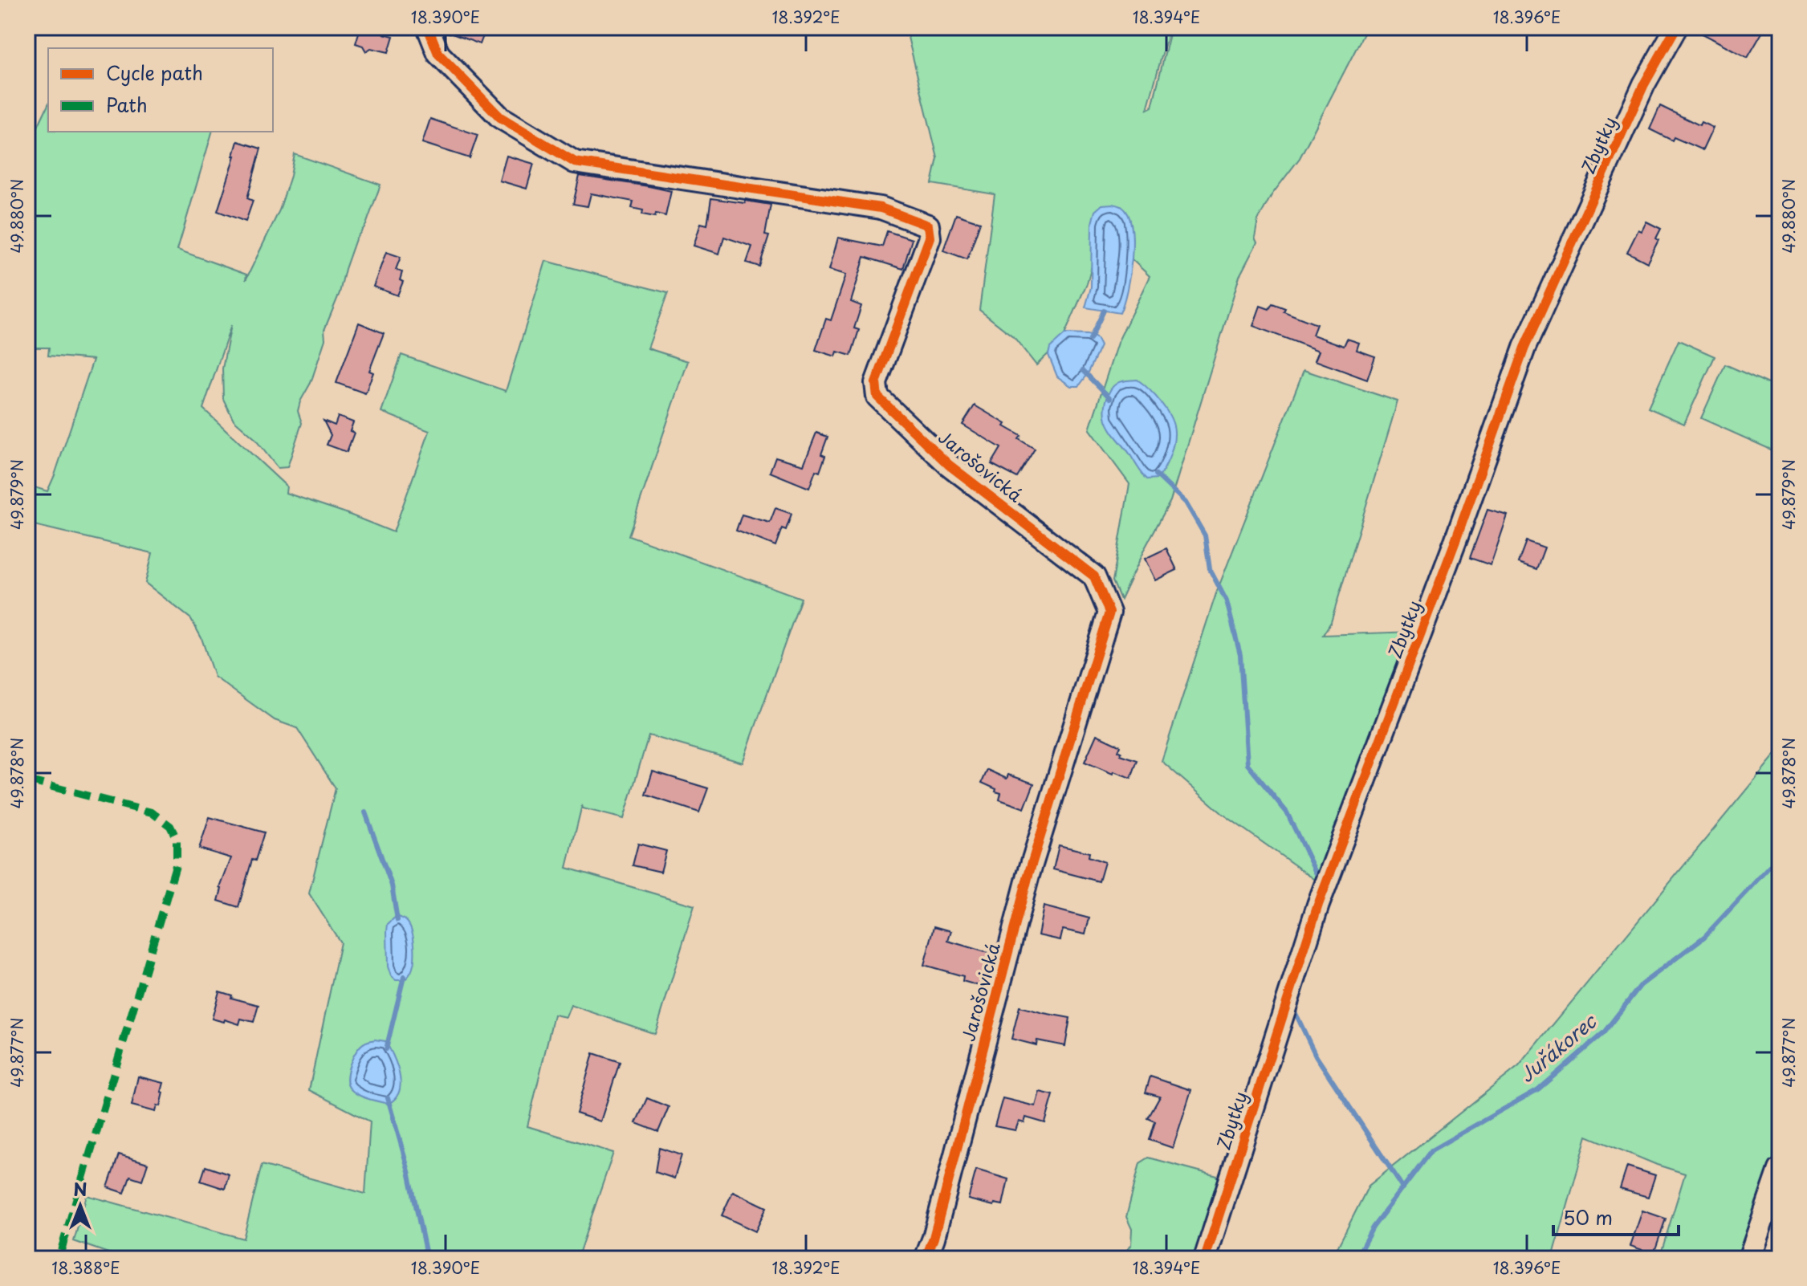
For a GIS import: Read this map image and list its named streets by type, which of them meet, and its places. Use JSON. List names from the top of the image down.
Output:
{
  "streets": {
    "street": ["Zbytky", "Jarošovická"]
  },
  "water": ["Juřákorec"],
  "legend": ["Cycle path", "Path"],
  "scale_bar": "50 m",
  "north": "top",
  "coordinates": [
    "18.390°E",
    "18.392°E",
    "18.394°E",
    "18.396°E",
    "49.880°N",
    "49.879°N",
    "49.878°N",
    "49.877°N",
    "18.388°E"
  ]
}
